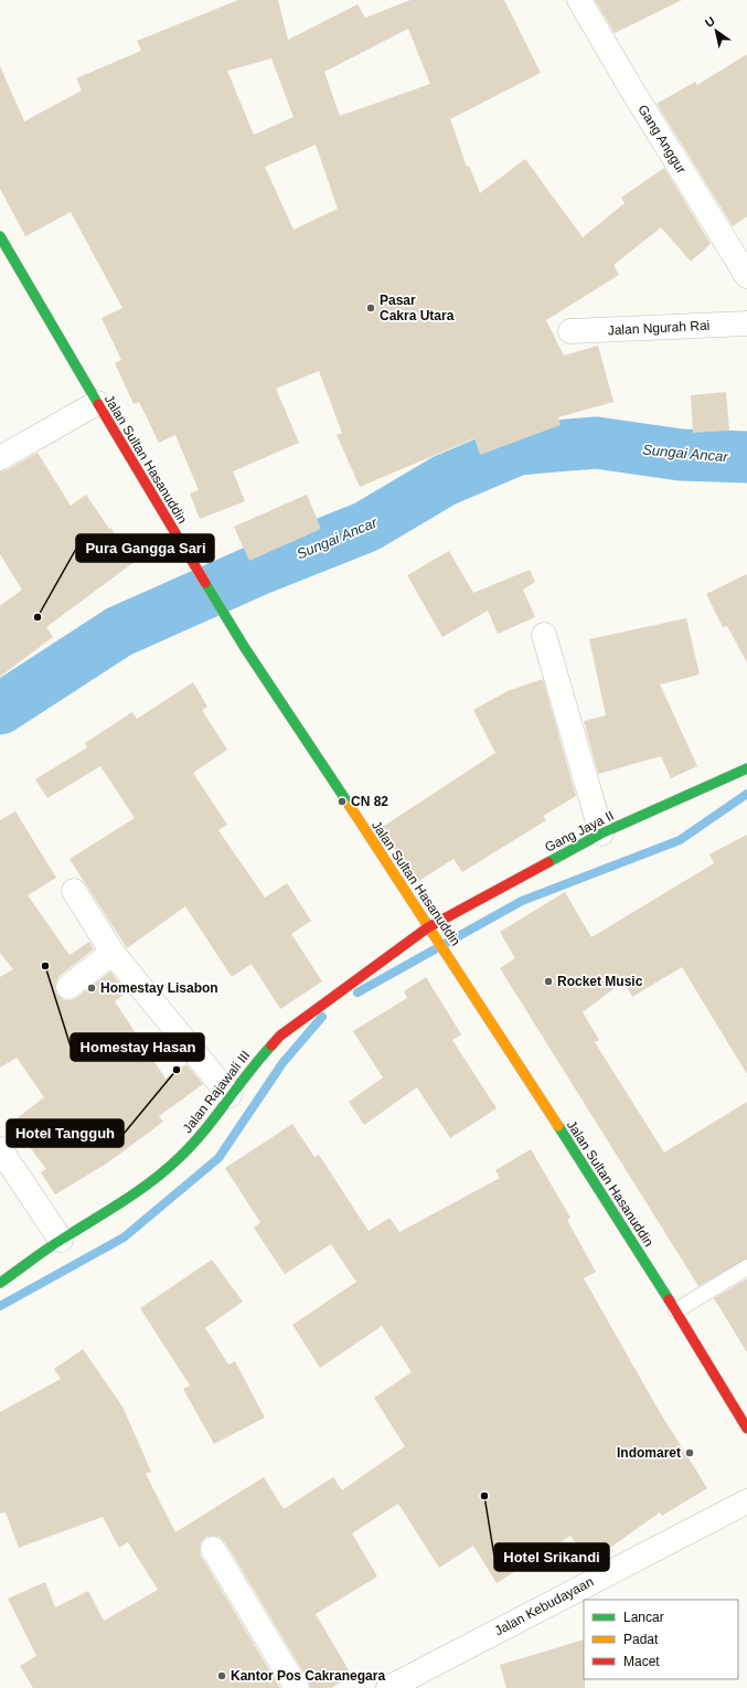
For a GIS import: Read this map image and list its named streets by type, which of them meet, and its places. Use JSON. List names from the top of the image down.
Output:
{
  "streets": {
    "main road": ["Jalan Sultan Hasanuddin", "Gang Jaya II", "Jalan Rajawali III"],
    "street": ["Gang Anggur", "Jalan Ngurah Rai", "Jalan Kebudayaan"]
  },
  "crossings": [
    ["Jalan Sultan Hasanuddin", "Gang Jaya II"],
    ["Jalan Sultan Hasanuddin", "Jalan Rajawali III"],
    ["Gang Jaya II", "Jalan Rajawali III"]
  ],
  "water": ["Sungai Ancar"],
  "places": [
    "Pasar Cakra Utara",
    "Pura Gangga Sari",
    "CN 82",
    "Homestay Hasan",
    "Rocket Music",
    "Homestay Lisabon",
    "Hotel Tangguh",
    "Indomaret",
    "Hotel Srikandi",
    "Kantor Pos Cakranegara"
  ],
  "legend": ["Lancar", "Padat", "Macet"],
  "north": "top left"
}
